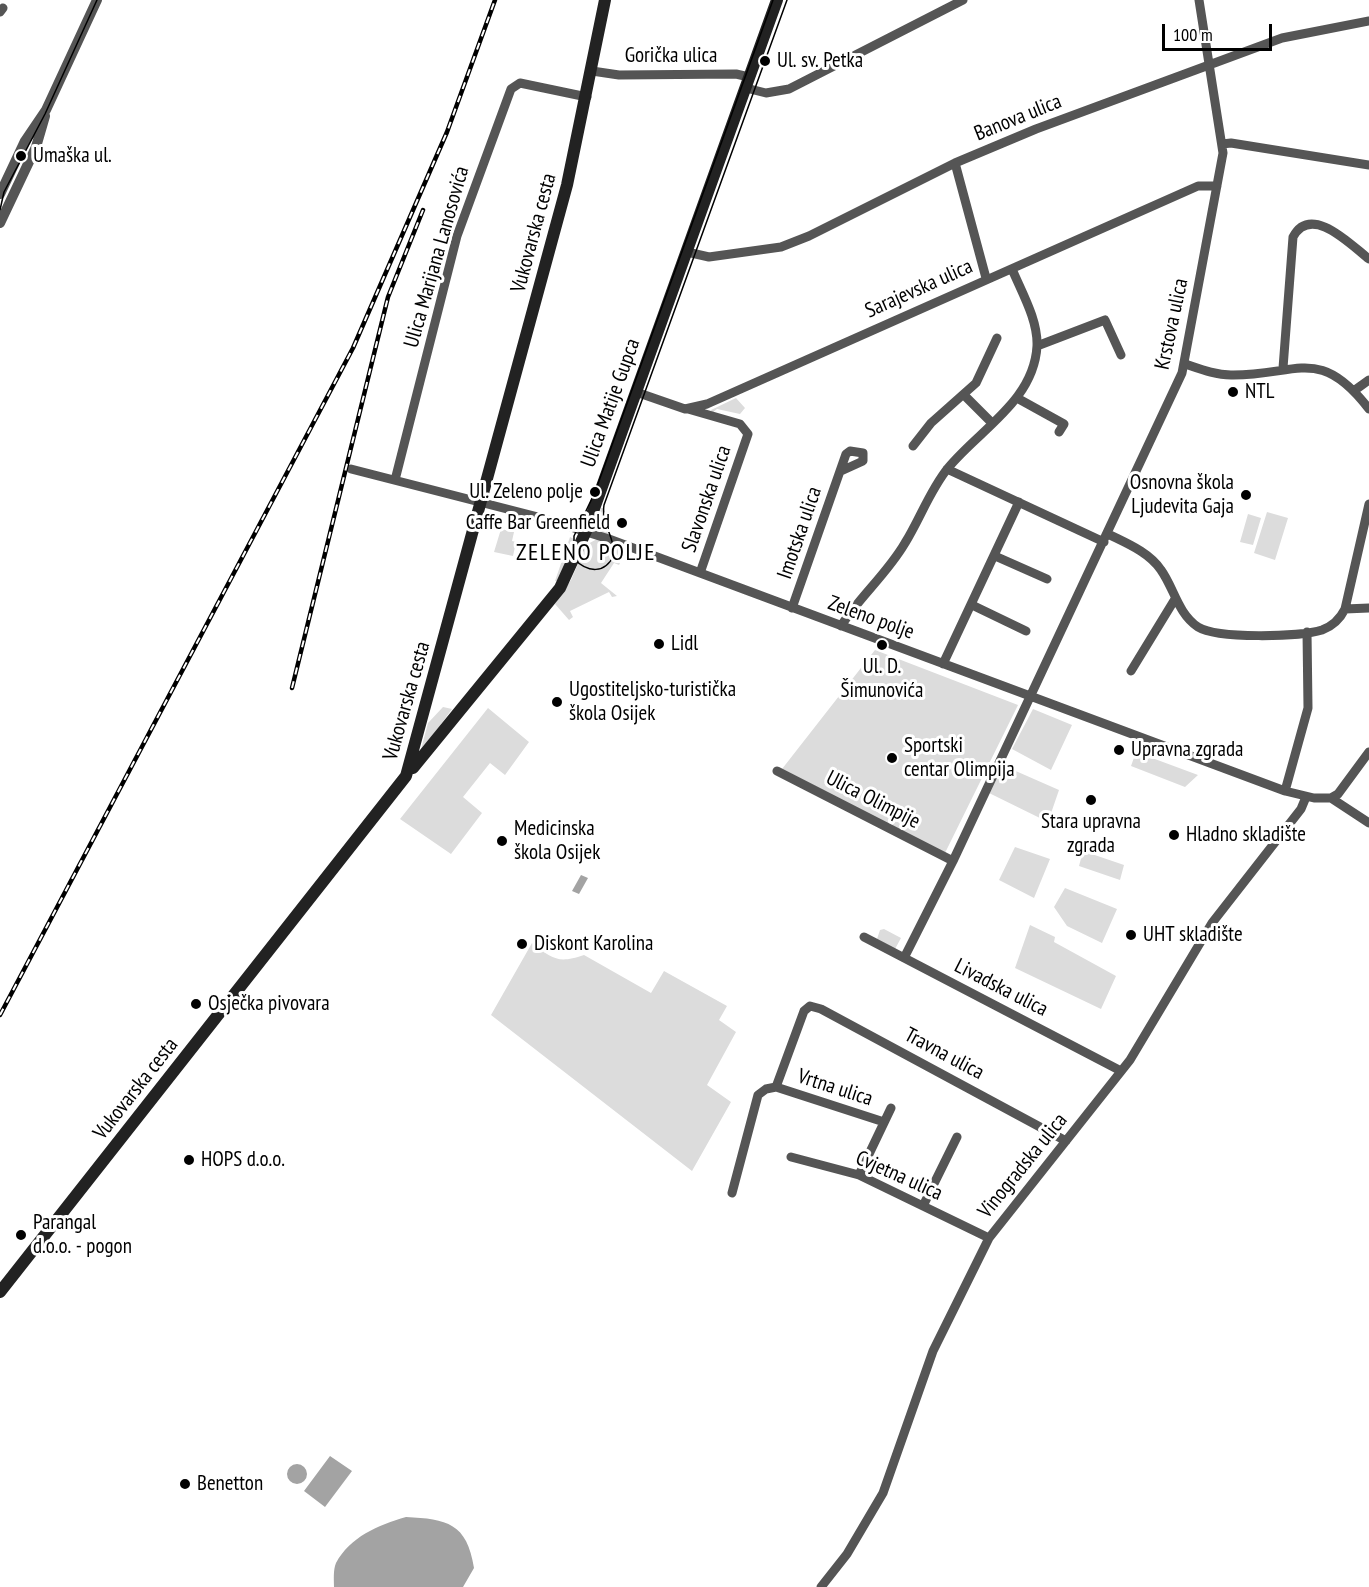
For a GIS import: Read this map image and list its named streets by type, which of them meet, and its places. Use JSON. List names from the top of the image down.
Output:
{
  "streets": {
    "main road": ["Vukovarska cesta", "Ulica Matije Gupca"],
    "street": [
      "Gorička ulica",
      "Banova ulica",
      "Ulica Marijana Lanosovića",
      "Sarajevska ulica",
      "Krstova ulica",
      "Slavonska ulica",
      "Imotska ulica",
      "Zeleno polje",
      "Ulica Olimpije",
      "Livadska ulica",
      "Travna ulica",
      "Vrtna ulica",
      "Vinogradska ulica",
      "Cvjetna ulica"
    ]
  },
  "crossings": [
    ["Gorička ulica", "Vukovarska cesta"],
    ["Gorička ulica", "Ulica Matije Gupca"],
    ["Banova ulica", "Krstova ulica"],
    ["Banova ulica", "Ulica Matije Gupca"],
    ["Vukovarska cesta", "Ulica Marijana Lanosovića"],
    ["Vukovarska cesta", "Ulica Matije Gupca"],
    ["Vukovarska cesta", "Zeleno polje"],
    ["Ulica Marijana Lanosovića", "Zeleno polje"],
    ["Sarajevska ulica", "Krstova ulica"],
    ["Sarajevska ulica", "Slavonska ulica"],
    ["Krstova ulica", "Zeleno polje"],
    ["Ulica Matije Gupca", "Zeleno polje"],
    ["Slavonska ulica", "Zeleno polje"],
    ["Imotska ulica", "Zeleno polje"],
    ["Zeleno polje", "Vinogradska ulica"],
    ["Livadska ulica", "Vinogradska ulica"],
    ["Travna ulica", "Vrtna ulica"],
    ["Travna ulica", "Vinogradska ulica"],
    ["Vinogradska ulica", "Cvjetna ulica"]
  ],
  "districts": ["ZELENO POLJE"],
  "places": [
    "Ul. sv. Petka",
    "Umaška ul.",
    "NTL",
    "Ul. Zeleno polje",
    "Osnovna škola Ljudevita Gaja",
    "Caffe Bar Greenfield",
    "Lidl",
    "Ul. D. Šimunovića",
    "Ugostiteljsko-turistička škola Osijek",
    "Upravna zgrada",
    "Sportski centar Olimpija",
    "Stara upravna zgrada",
    "Hladno skladište",
    "Medicinska škola Osijek",
    "UHT skladište",
    "Diskont Karolina",
    "Osječka pivovara",
    "HOPS d.o.o.",
    "Parangal d.o.o. - pogon",
    "Benetton"
  ],
  "scale_bar": "100 m"
}
